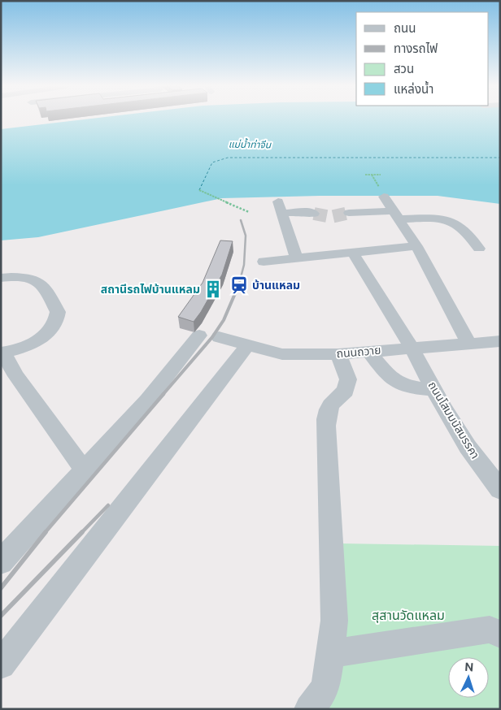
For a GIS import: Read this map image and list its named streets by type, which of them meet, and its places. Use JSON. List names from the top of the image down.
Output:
{
  "streets": {
    "street": ["ถนนถวาย", "ถนนโสมมนัสมรรคา"]
  },
  "crossings": [
    ["ถนนถวาย", "ถนนโสมมนัสมรรคา"]
  ],
  "water": ["แม่น้ำท่าจีน"],
  "parks": ["สุสานวัดแหลม"],
  "places": {
    "station": ["บ้านแหลม"],
    "building": ["สถานีรถไฟบ้านแหลม"]
  },
  "legend": [
    "ถนน",
    "ทางรถไฟ",
    "สวน",
    "แหล่งน้ำ"
  ],
  "north": "top"
}
